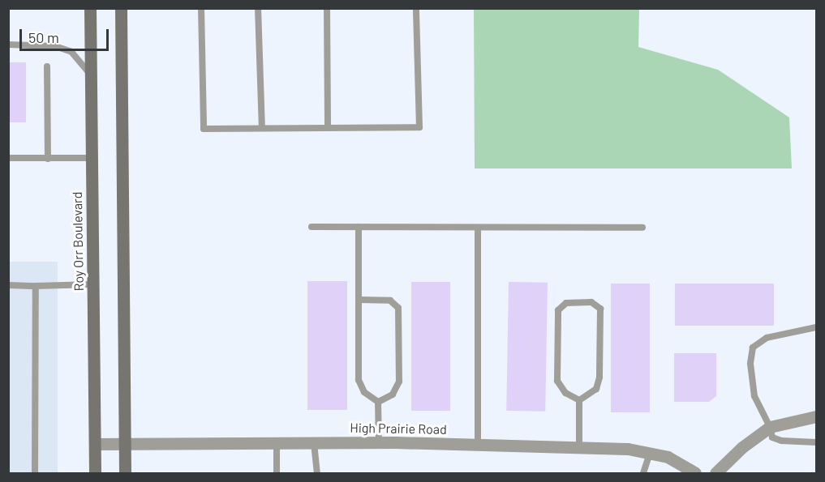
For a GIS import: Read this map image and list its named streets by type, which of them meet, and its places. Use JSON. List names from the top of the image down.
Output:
{
  "streets": {
    "main road": ["Roy Orr Boulevard"],
    "street": ["High Prairie Road"]
  },
  "crossings": [
    ["Roy Orr Boulevard", "High Prairie Road"]
  ],
  "scale_bar": "50 m"
}
